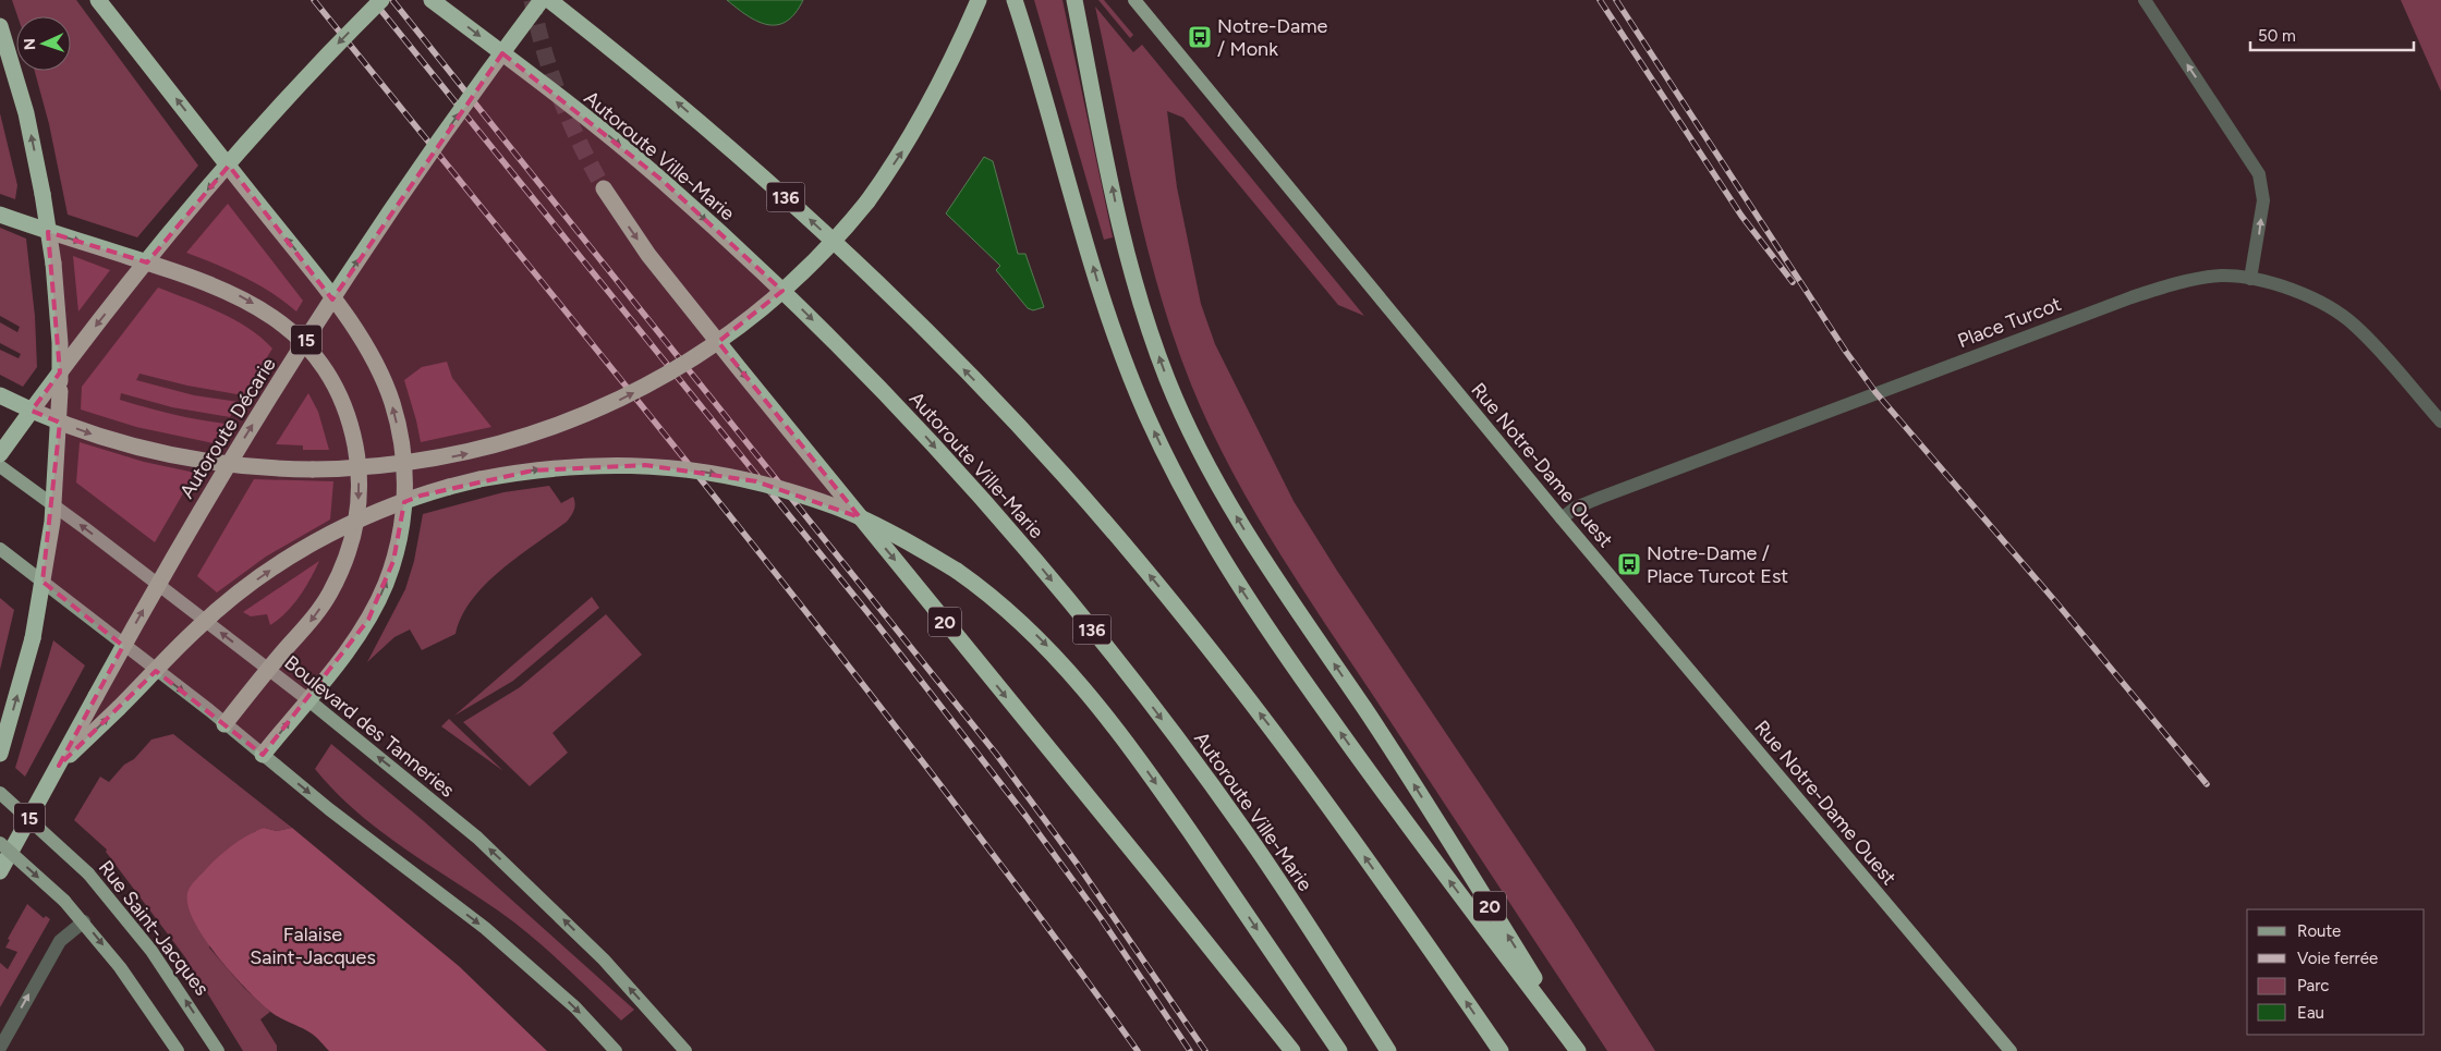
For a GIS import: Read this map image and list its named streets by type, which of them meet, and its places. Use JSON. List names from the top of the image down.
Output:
{
  "streets": {
    "highway": [
      "Autoroute Ville-Marie",
      "136",
      "15",
      "Autoroute Décarie",
      "20"
    ],
    "main road": ["Rue Notre-Dame Ouest", "Boulevard des Tanneries", "Rue Saint-Jacques"],
    "street": ["Place Turcot"]
  },
  "crossings": [
    ["Place Turcot", "Rue Notre-Dame Ouest"]
  ],
  "one_way": ["Autoroute Décarie"],
  "parks": ["Falaise Saint-Jacques"],
  "places": {
    "bus stop": ["Notre-Dame / Monk", "Notre-Dame / Place Turcot Est"]
  },
  "legend": [
    "Route",
    "Voie ferrée",
    "Parc",
    "Eau"
  ],
  "scale_bar": "50 m",
  "north": "left"
}
